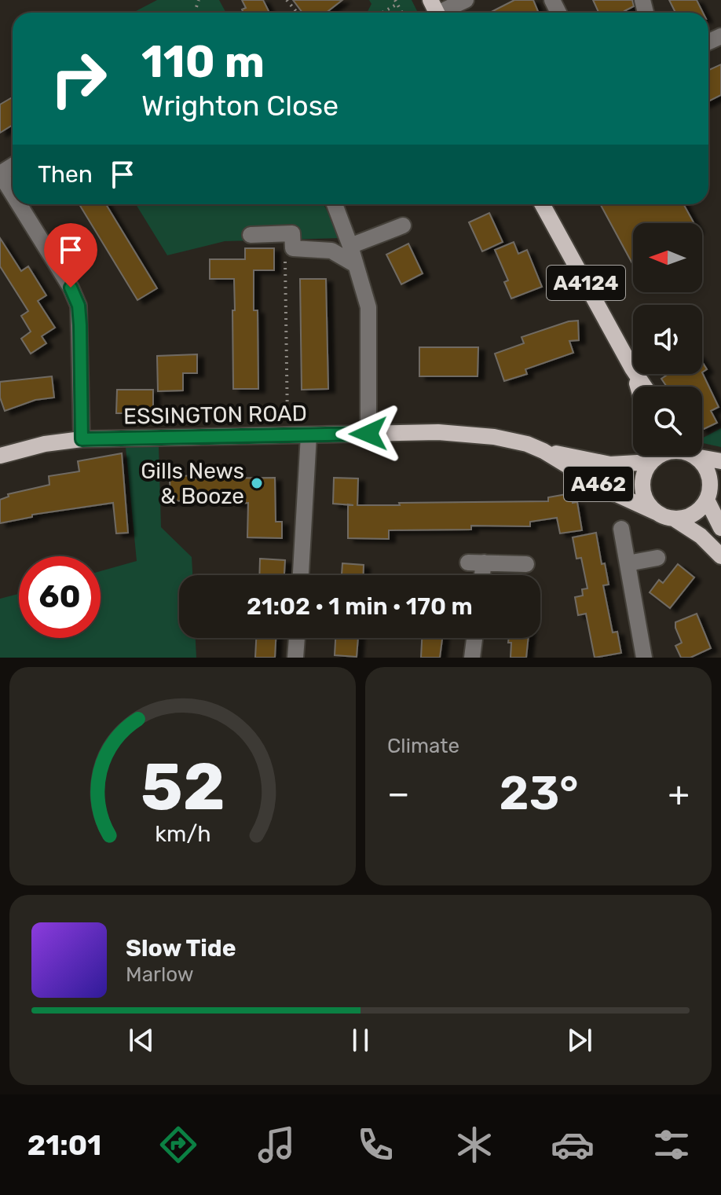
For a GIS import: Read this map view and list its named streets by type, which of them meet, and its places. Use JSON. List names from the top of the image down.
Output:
{
  "streets": {
    "main road": ["A4124", "ESSINGTON ROAD", "A462"]
  },
  "places": ["Gills News & Booze"],
  "north": "left",
  "page": {
    "turn": ["110 m", "Wrighton Close"],
    "then": "Then",
    "limit": "60",
    "trip": "21:02 · 1 min · 170 m",
    "tile": "Climate",
    "heat": ["−", "23°", "+"],
    "song": ["Slow Tide", "Marlow"],
    "tabs": "21:01",
    "gauge": ["52", "km/h"]
  }
}
